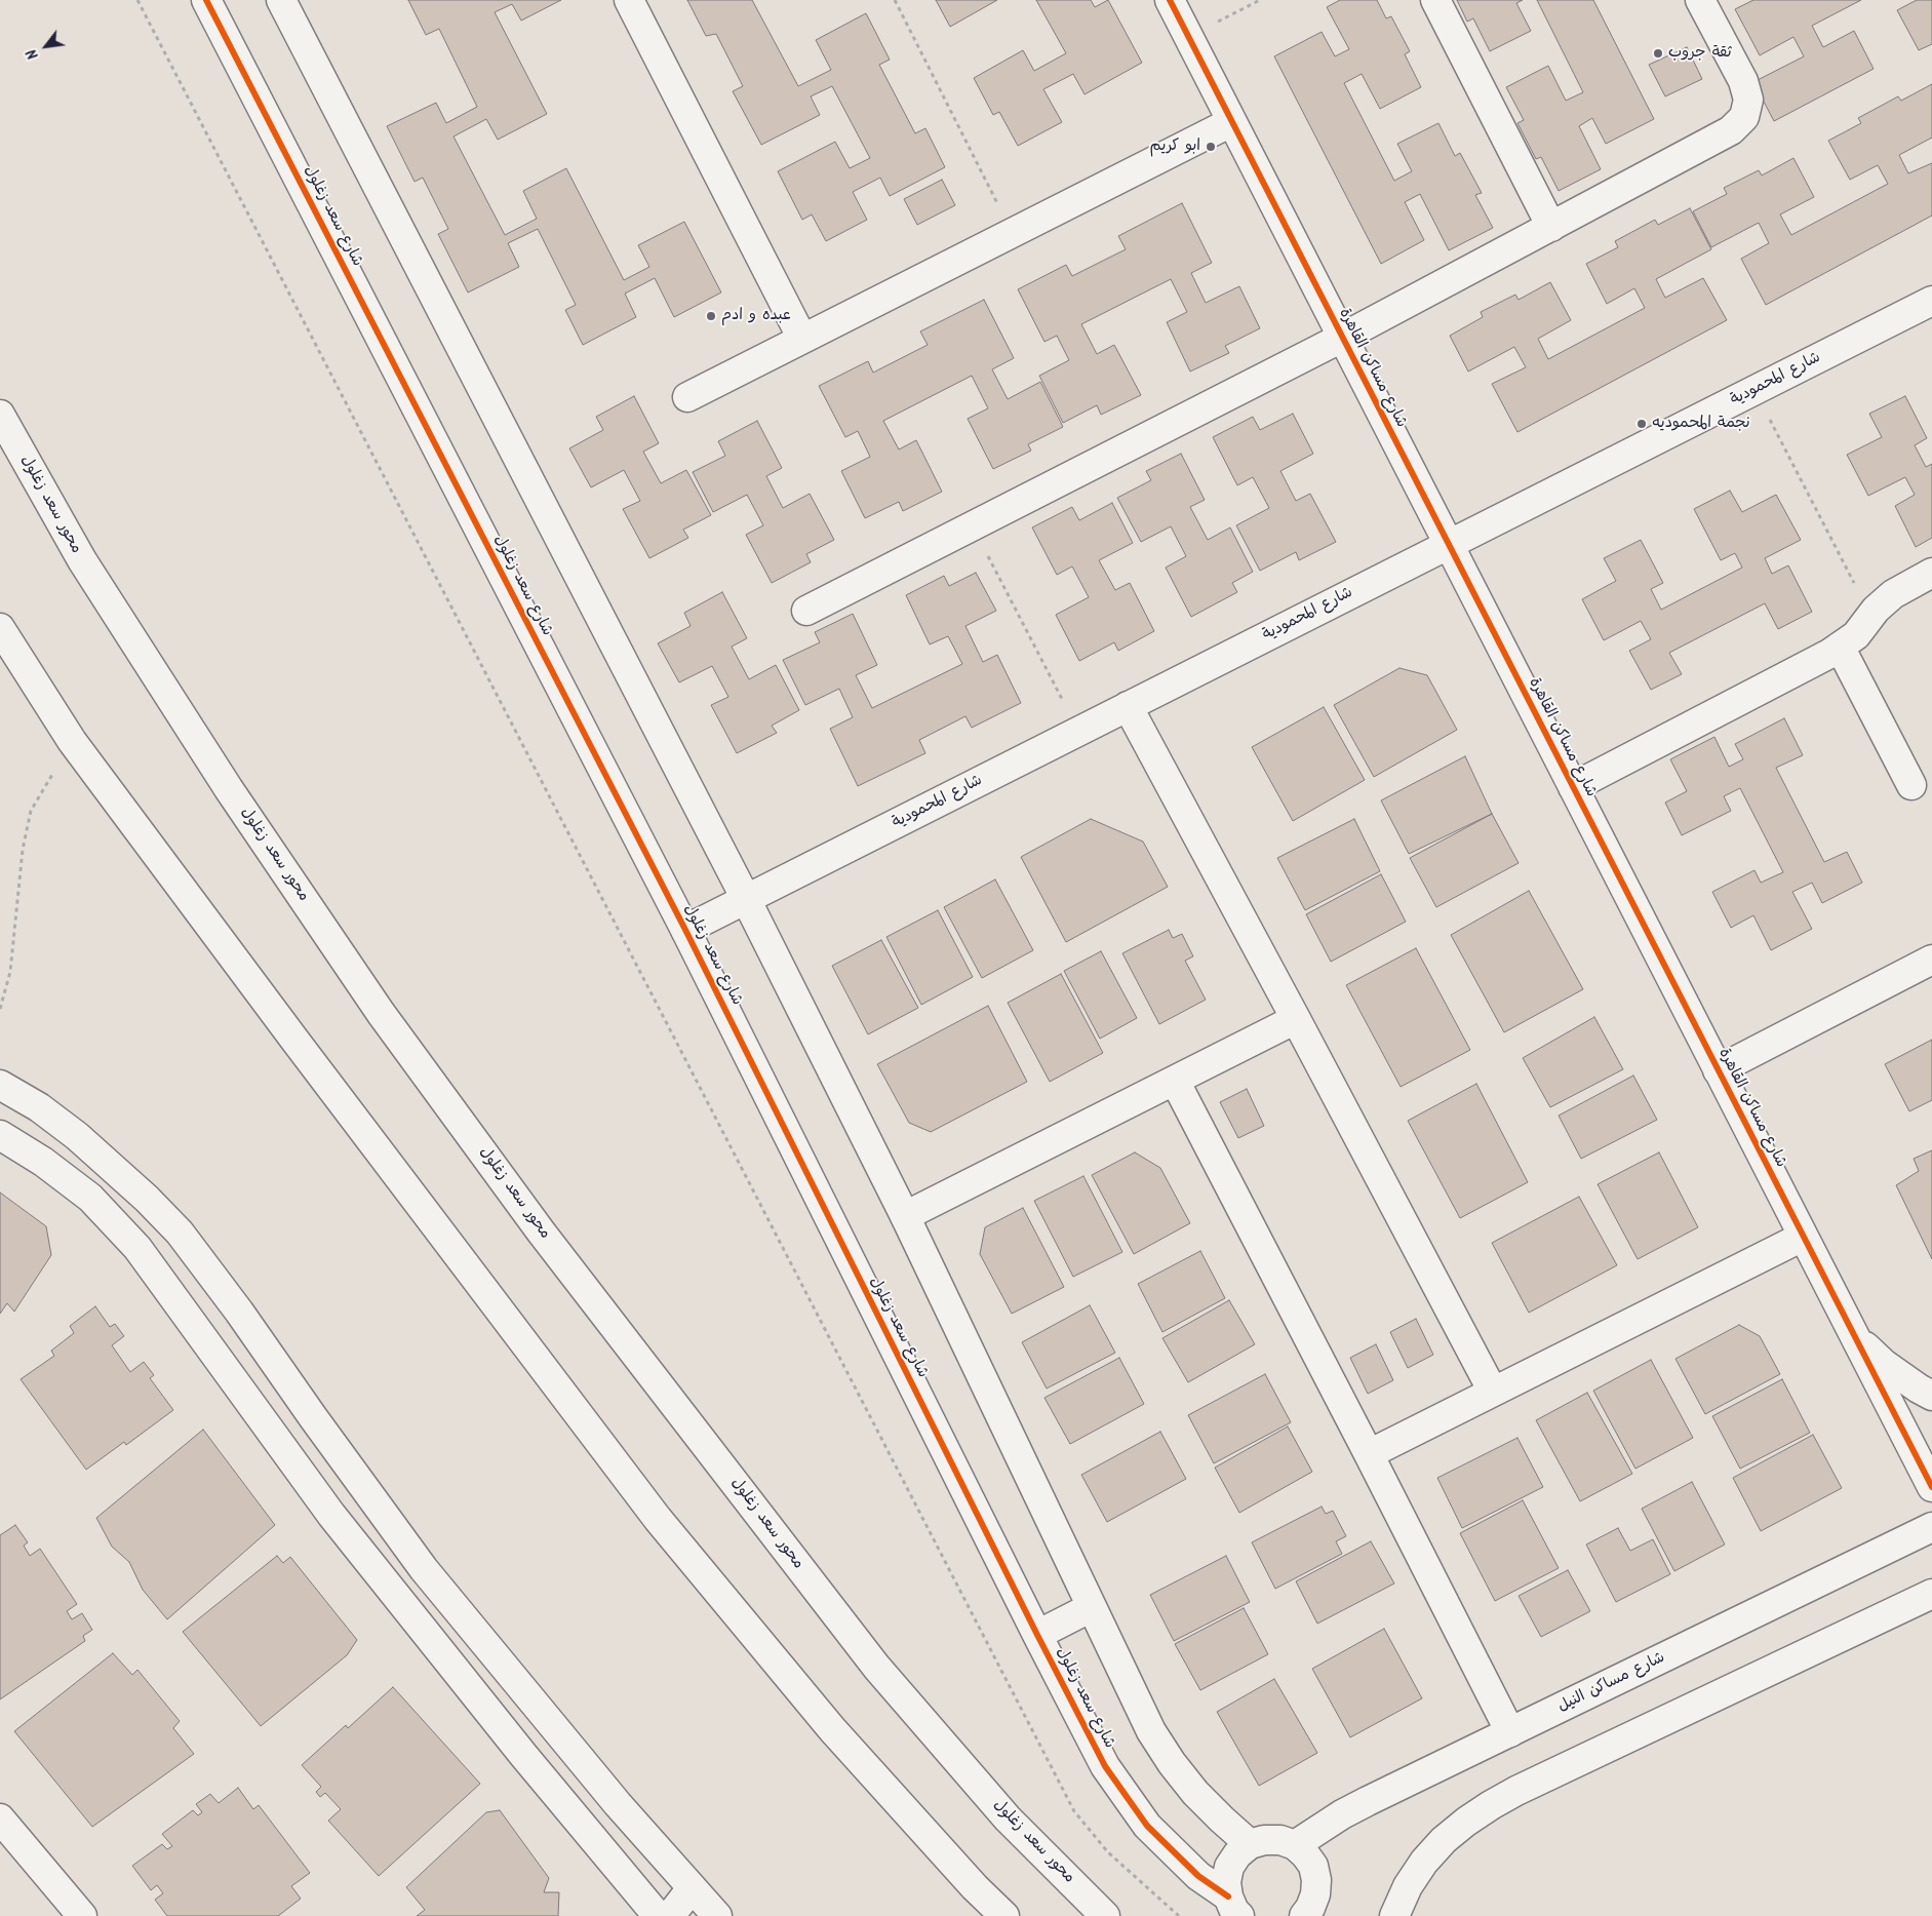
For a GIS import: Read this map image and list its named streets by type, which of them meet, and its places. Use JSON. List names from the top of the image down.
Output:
{
  "streets": {
    "street": [
      "شارع سعد زغلول",
      "شارع مساكن القاهرة",
      "شارع المحمودية",
      "محور سعد زغلول",
      "شارع مساكن النيل"
    ]
  },
  "crossings": [
    ["شارع سعد زغلول", "شارع المحمودية"],
    ["شارع مساكن القاهرة", "شارع المحمودية"]
  ],
  "places": [
    "ثقة جروب",
    "ابو كريم",
    "عبده و ادم",
    "نجمة المحموديه"
  ],
  "north": "bottom left"
}
